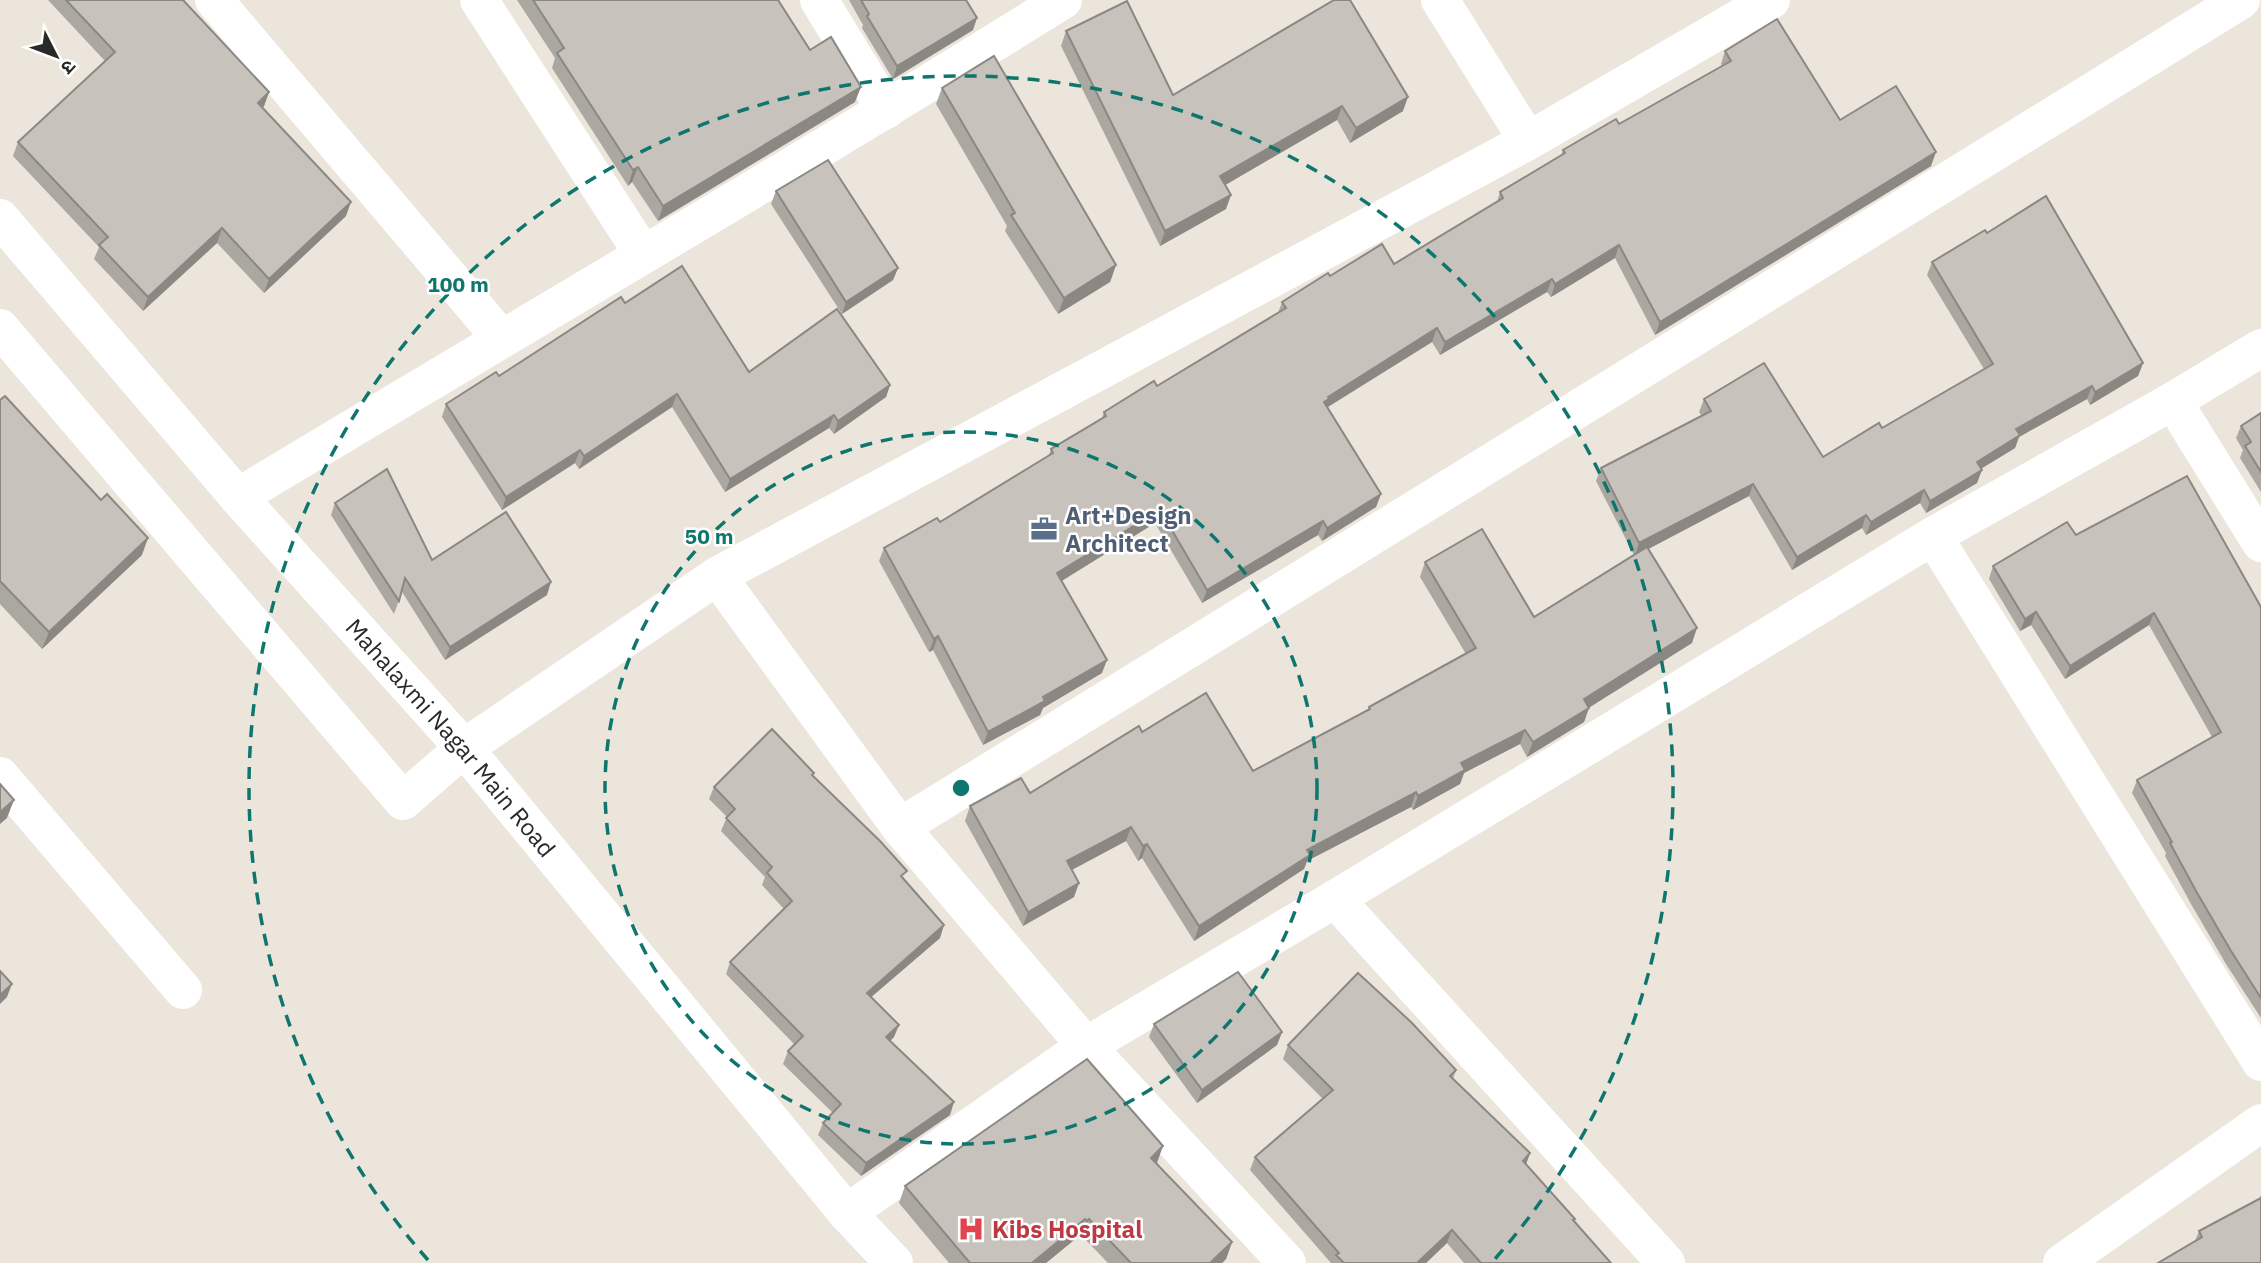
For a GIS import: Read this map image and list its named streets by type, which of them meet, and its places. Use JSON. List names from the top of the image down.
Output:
{
  "streets": {
    "street": ["Mahalaxmi Nagar Main Road"]
  },
  "places": {
    "office": ["Art+Design Architect"],
    "hospital": ["Kibs Hospital"]
  },
  "north": "bottom right",
  "rings": ["100 m", "50 m"]
}
